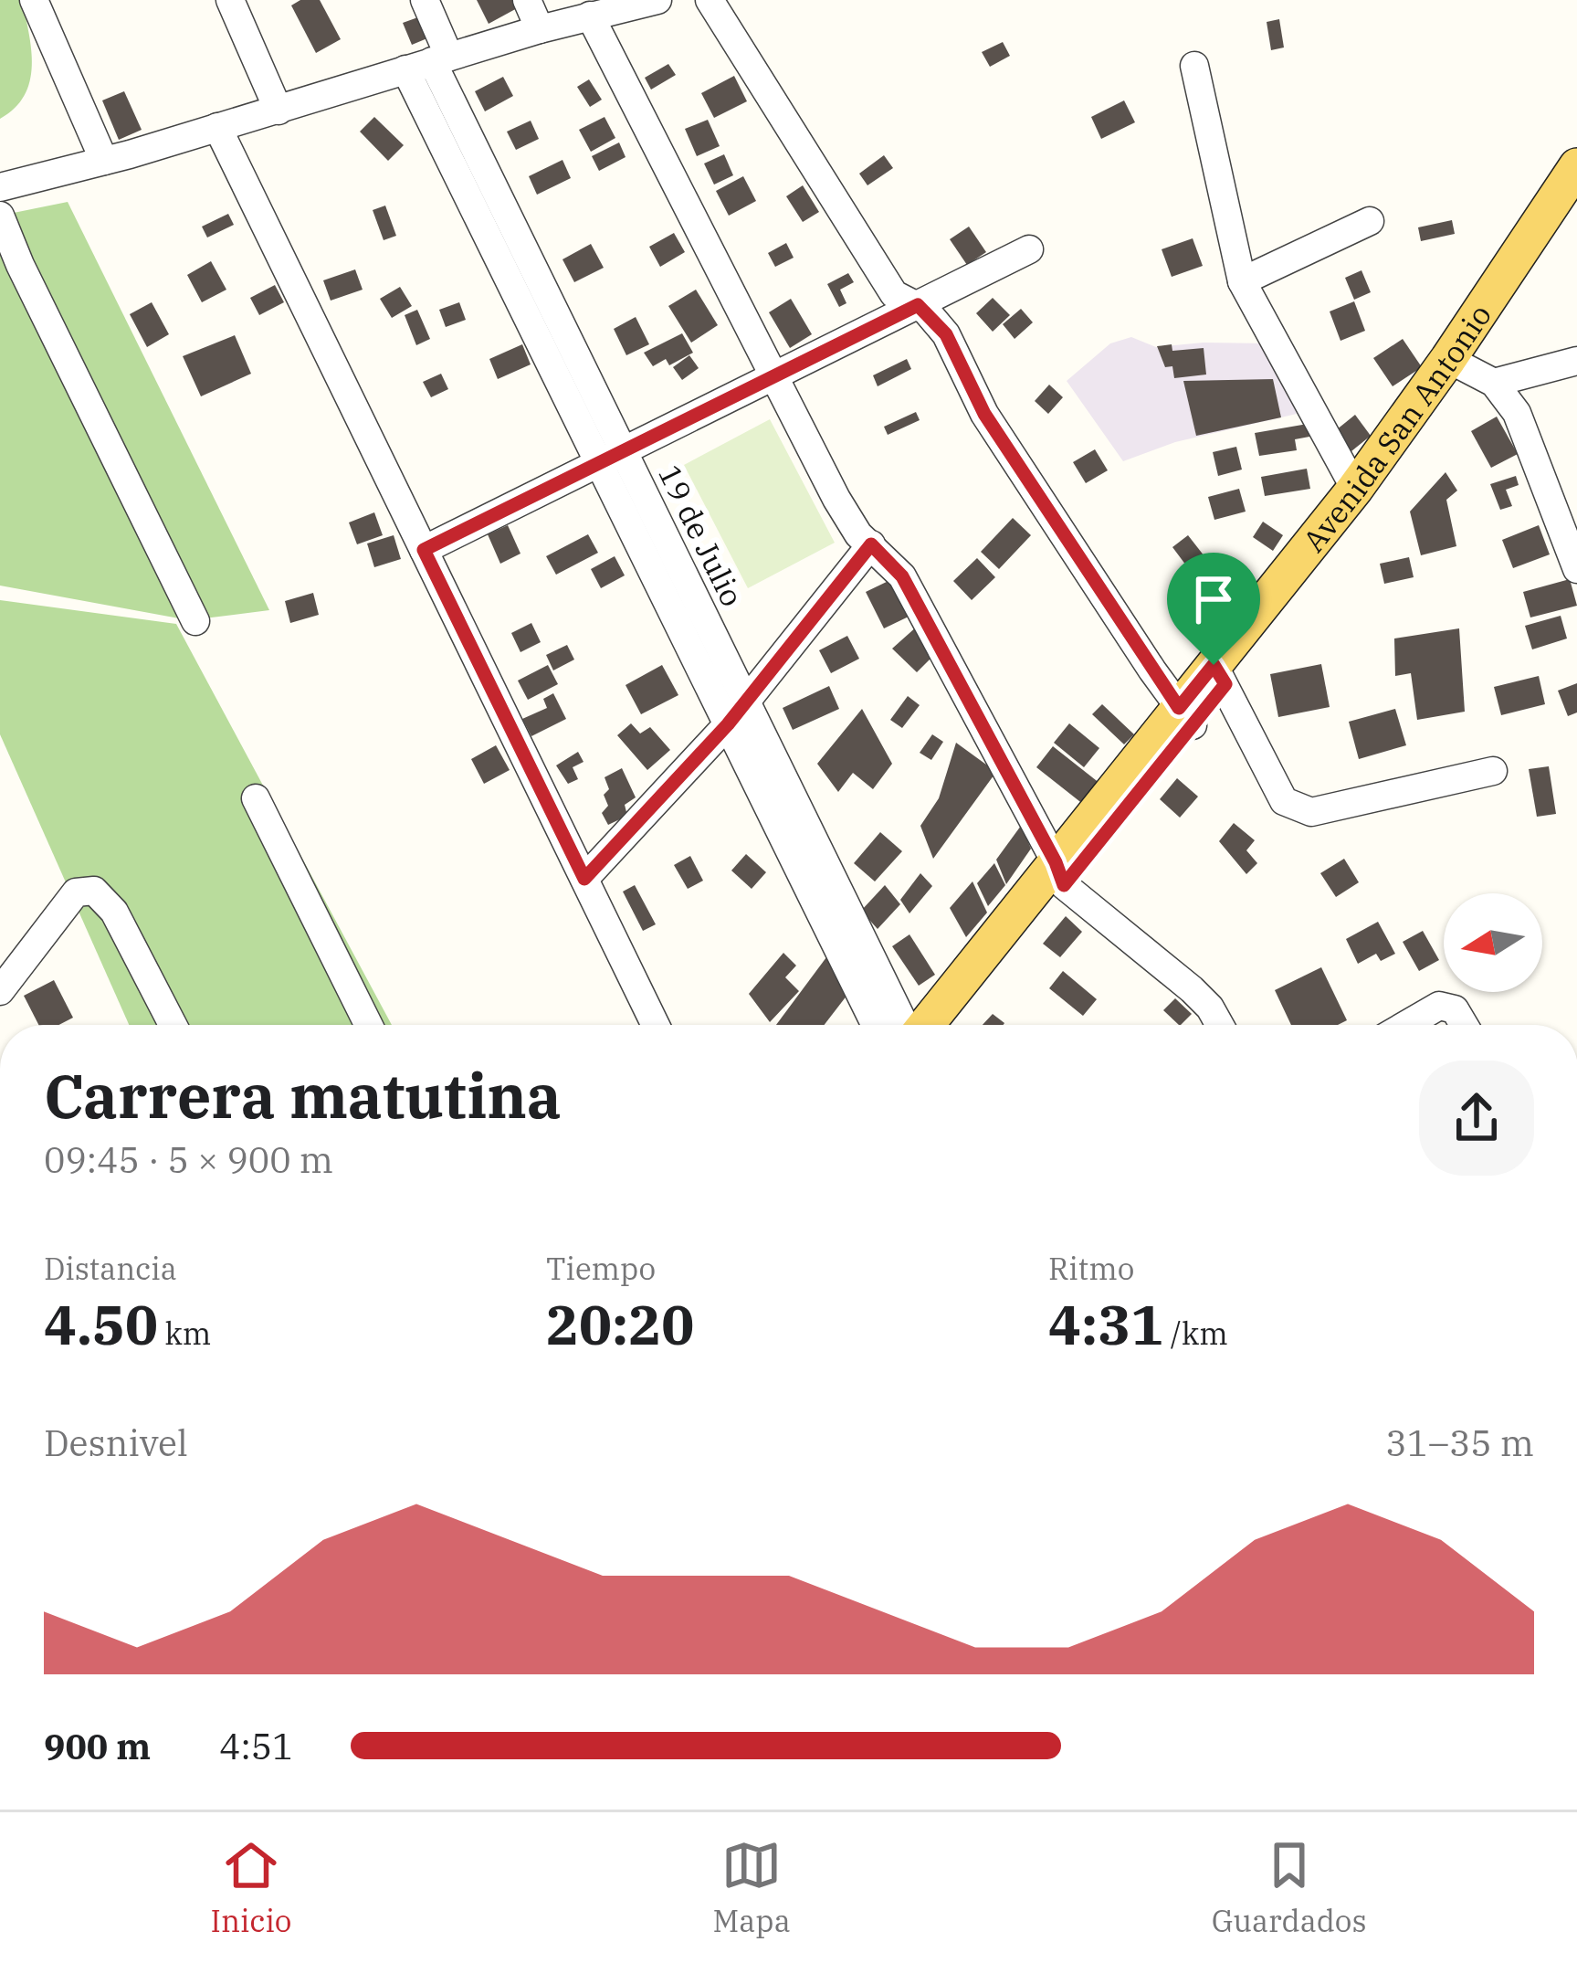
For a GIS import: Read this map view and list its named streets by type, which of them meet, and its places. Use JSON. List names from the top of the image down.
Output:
{
  "streets": {
    "main road": ["Avenida San Antonio"],
    "street": ["19 de Julio"]
  },
  "north": "left",
  "page": {
    "heading": ["Carrera matutina", "09:45 · 5 × 900 m"],
    "stats": [
      ["Distancia", "4.50 km"],
      ["Tiempo", "20:20"],
      ["Ritmo", "4:31 /km"]
    ],
    "chart": ["Desnivel", "31–35 m"],
    "list": [
      {
        "name": "900 m",
        "note": "4:51"
      }
    ],
    "tabs": ["Inicio", "Mapa", "Guardados"]
  }
}
